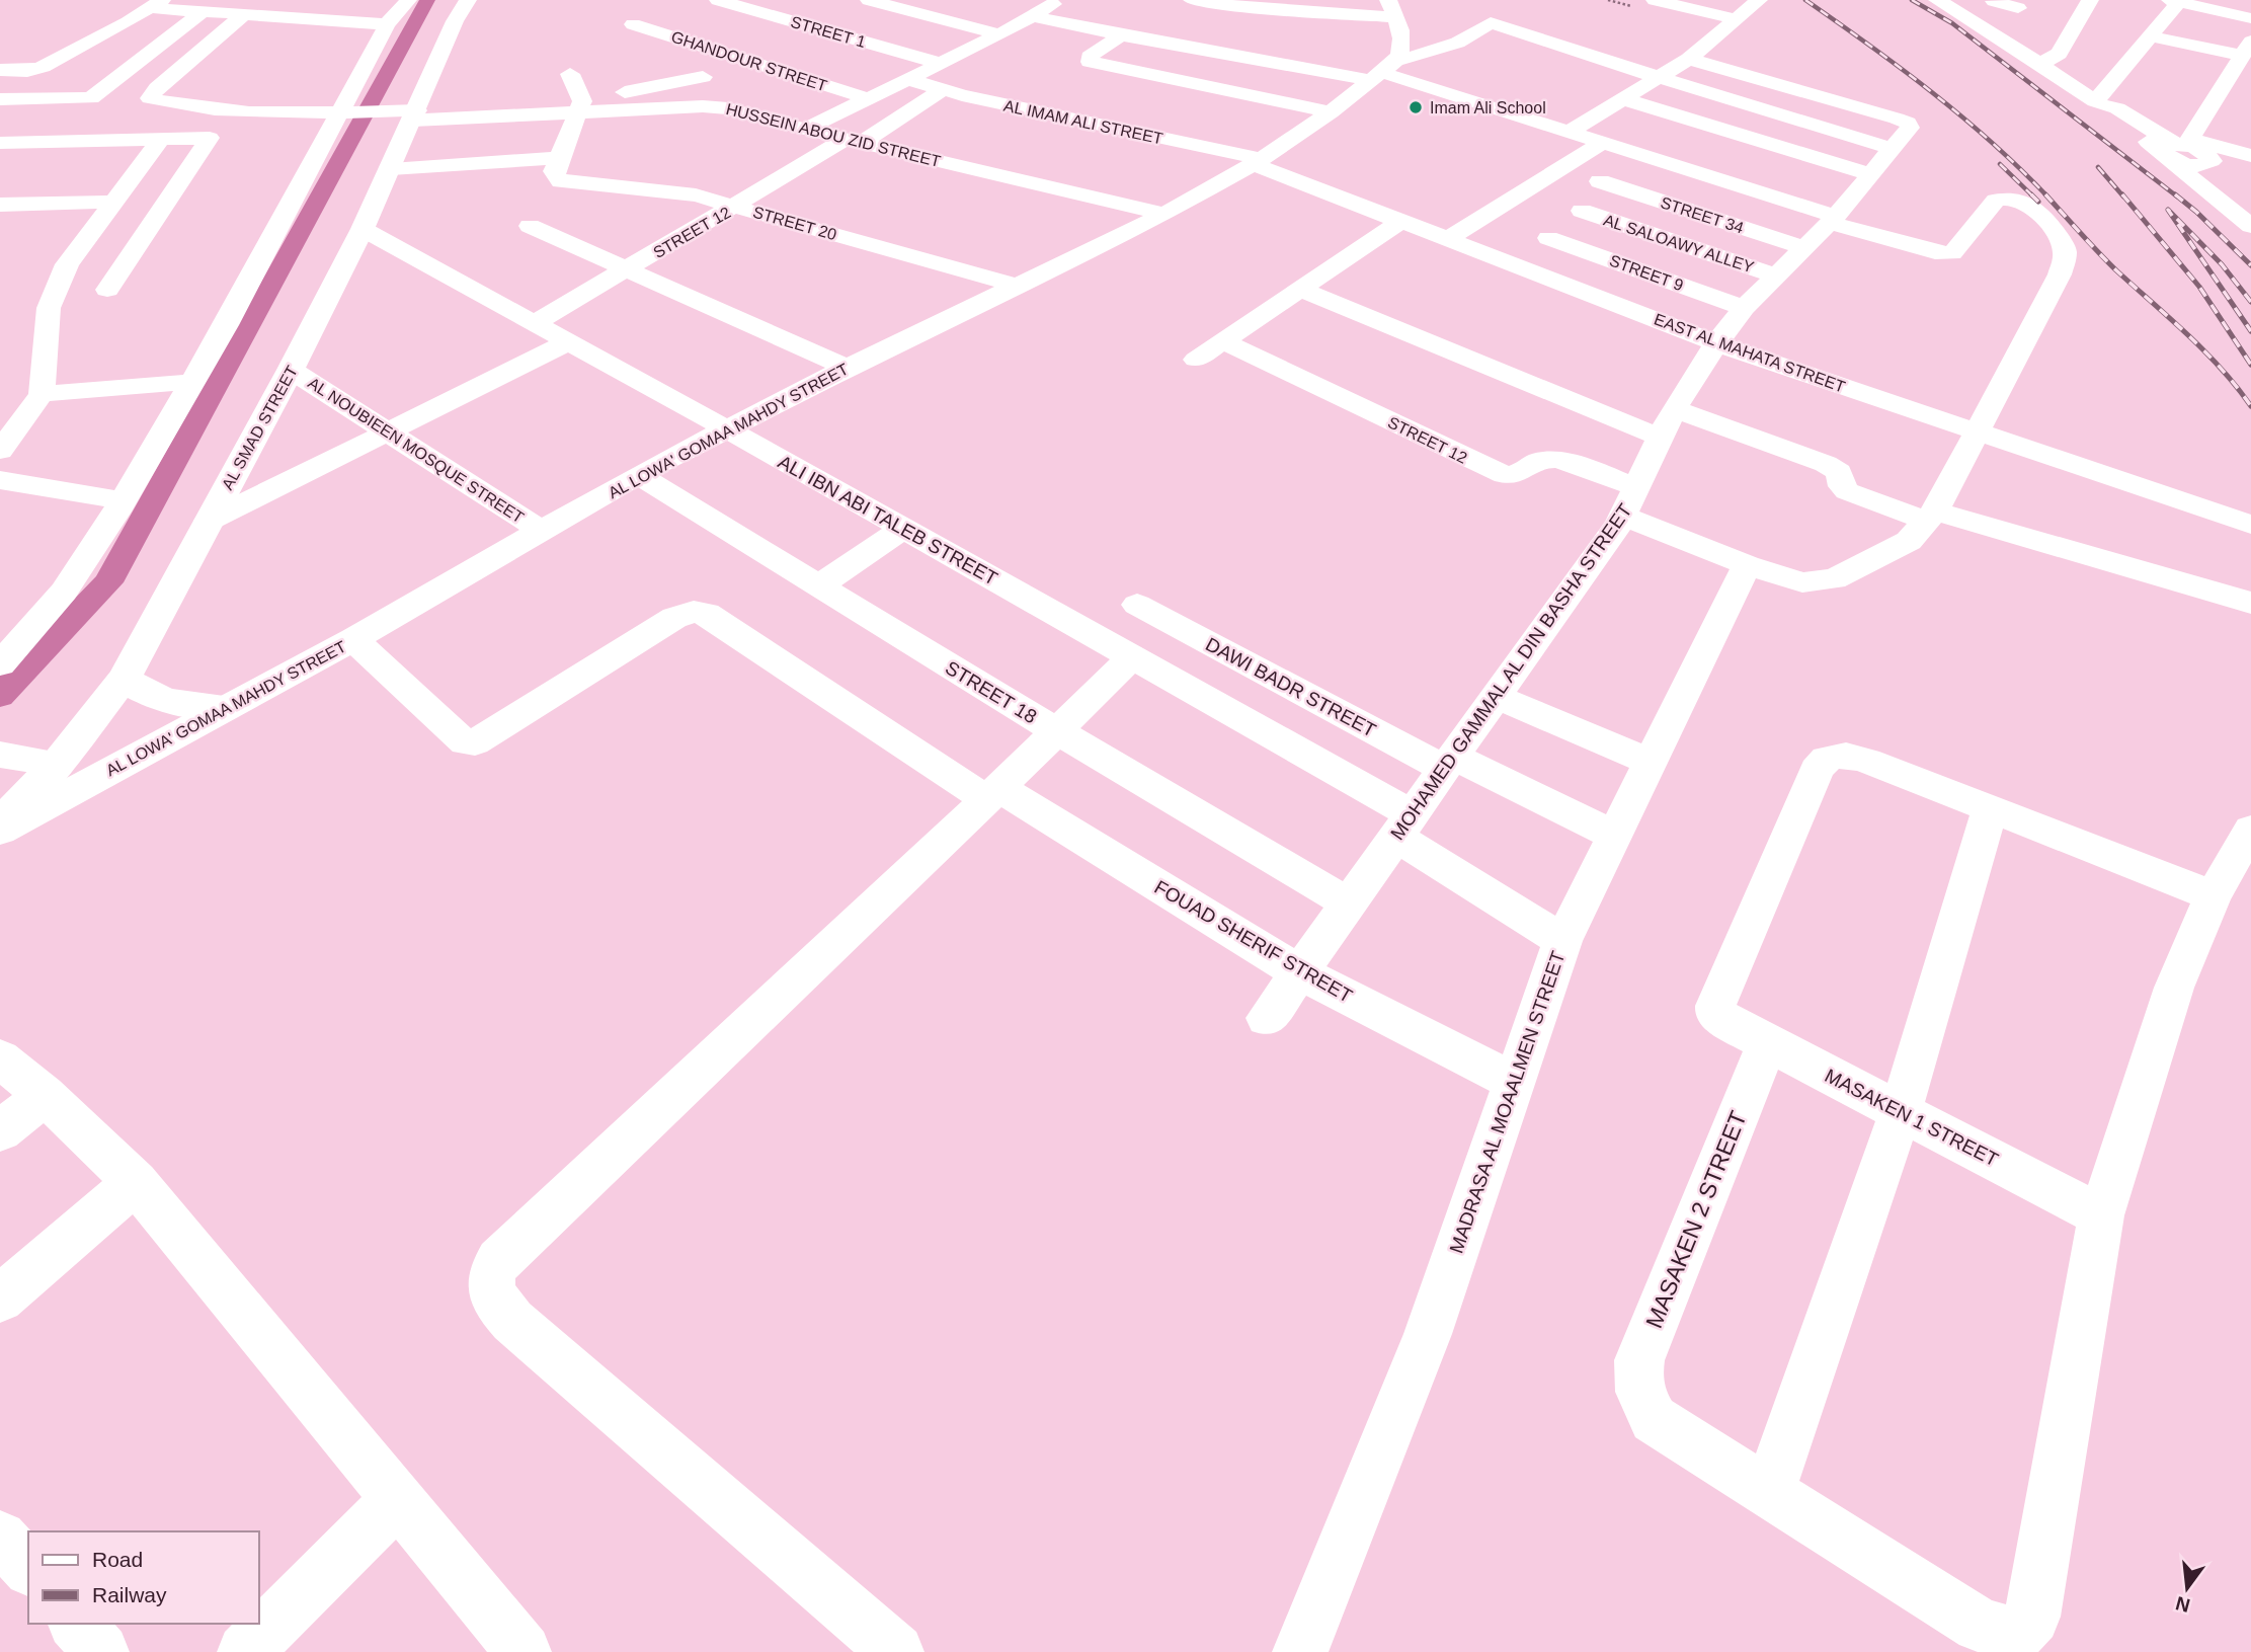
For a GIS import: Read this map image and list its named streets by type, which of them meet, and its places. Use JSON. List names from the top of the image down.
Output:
{
  "streets": {
    "highway": ["AL SMAD STREET"],
    "street": [
      "STREET 1",
      "GHANDOUR STREET",
      "AL IMAM ALI STREET",
      "HUSSEIN ABOU ZID STREET",
      "STREET 34",
      "STREET 20",
      "STREET 12",
      "AL SALOAWY ALLEY",
      "STREET 9",
      "EAST AL MAHATA STREET",
      "AL LOWA' GOMAA MAHDY STREET",
      "AL NOUBIEEN MOSQUE STREET",
      "ALI IBN ABI TALEB STREET",
      "MOHAMED GAMMAL AL DIN BASHA STREET",
      "DAWI BADR STREET",
      "STREET 18",
      "FOUAD SHERIF STREET",
      "MADRASA AL MOAALMEN STREET",
      "MASAKEN 1 STREET",
      "MASAKEN 2 STREET"
    ]
  },
  "crossings": [
    ["AL IMAM ALI STREET", "STREET 12"],
    ["AL IMAM ALI STREET", "EAST AL MAHATA STREET"],
    ["AL IMAM ALI STREET", "AL LOWA' GOMAA MAHDY STREET"],
    ["HUSSEIN ABOU ZID STREET", "STREET 12"],
    ["HUSSEIN ABOU ZID STREET", "AL SMAD STREET"],
    ["HUSSEIN ABOU ZID STREET", "AL LOWA' GOMAA MAHDY STREET"],
    ["STREET 34", "MOHAMED GAMMAL AL DIN BASHA STREET"],
    ["STREET 20", "STREET 12"],
    ["STREET 20", "AL LOWA' GOMAA MAHDY STREET"],
    ["STREET 12", "ALI IBN ABI TALEB STREET"],
    ["STREET 12", "MOHAMED GAMMAL AL DIN BASHA STREET"],
    ["AL SALOAWY ALLEY", "MOHAMED GAMMAL AL DIN BASHA STREET"],
    ["STREET 9", "MOHAMED GAMMAL AL DIN BASHA STREET"],
    ["EAST AL MAHATA STREET", "AL LOWA' GOMAA MAHDY STREET"],
    ["EAST AL MAHATA STREET", "MOHAMED GAMMAL AL DIN BASHA STREET"],
    ["AL SMAD STREET", "AL NOUBIEEN MOSQUE STREET"],
    ["AL SMAD STREET", "ALI IBN ABI TALEB STREET"],
    ["AL LOWA' GOMAA MAHDY STREET", "AL NOUBIEEN MOSQUE STREET"],
    ["AL LOWA' GOMAA MAHDY STREET", "ALI IBN ABI TALEB STREET"],
    ["AL LOWA' GOMAA MAHDY STREET", "STREET 18"],
    ["AL LOWA' GOMAA MAHDY STREET", "FOUAD SHERIF STREET"],
    ["ALI IBN ABI TALEB STREET", "MOHAMED GAMMAL AL DIN BASHA STREET"],
    ["ALI IBN ABI TALEB STREET", "MADRASA AL MOAALMEN STREET"],
    ["MOHAMED GAMMAL AL DIN BASHA STREET", "DAWI BADR STREET"],
    ["MOHAMED GAMMAL AL DIN BASHA STREET", "STREET 18"],
    ["MOHAMED GAMMAL AL DIN BASHA STREET", "FOUAD SHERIF STREET"],
    ["DAWI BADR STREET", "MADRASA AL MOAALMEN STREET"],
    ["FOUAD SHERIF STREET", "MADRASA AL MOAALMEN STREET"],
    ["MASAKEN 1 STREET", "MASAKEN 2 STREET"]
  ],
  "places": ["Imam Ali School"],
  "legend": ["Road", "Railway"],
  "north": "bottom"
}
